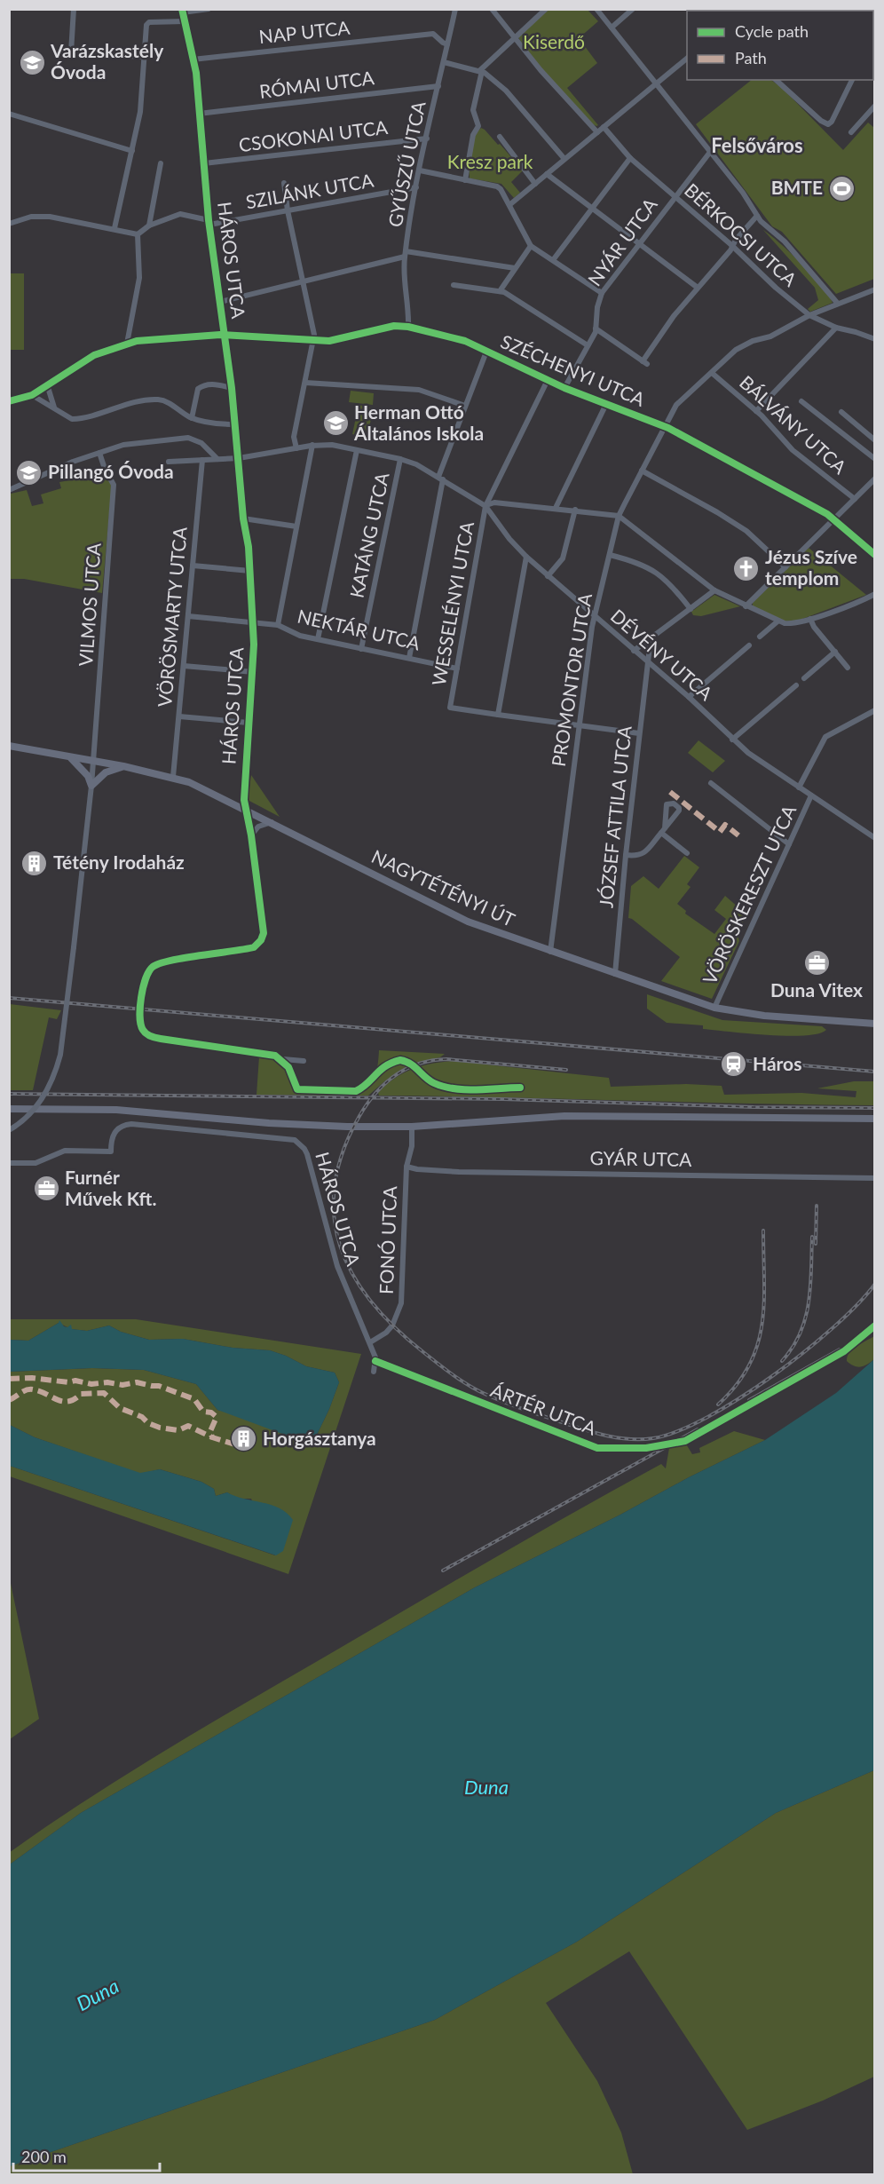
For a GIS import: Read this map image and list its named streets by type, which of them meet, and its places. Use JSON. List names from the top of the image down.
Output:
{
  "streets": {
    "main road": ["NAGYTÉTÉNYI ÚT"],
    "street": [
      "NAP UTCA",
      "RÓMAI UTCA",
      "CSOKONAI UTCA",
      "GYŰSZŰ UTCA",
      "SZILÁNK UTCA",
      "BÉRKOCSI UTCA",
      "NYÁR UTCA",
      "HÁROS UTCA",
      "SZÉCHENYI UTCA",
      "BÁLVÁNY UTCA",
      "KATÁNG UTCA",
      "WESSELÉNYI UTCA",
      "VILMOS UTCA",
      "VÖRÖSMARTY UTCA",
      "NEKTÁR UTCA",
      "DÉVÉNY UTCA",
      "PROMONTOR UTCA",
      "JÓZSEF ATTILA UTCA",
      "VÖRÖSKERESZT UTCA",
      "GYÁR UTCA",
      "FONÓ UTCA"
    ],
    "cycle path": ["ÁRTÉR UTCA"]
  },
  "crossings": [
    ["NAP UTCA", "GYŰSZŰ UTCA"],
    ["NAP UTCA", "HÁROS UTCA"],
    ["RÓMAI UTCA", "GYŰSZŰ UTCA"],
    ["RÓMAI UTCA", "HÁROS UTCA"],
    ["CSOKONAI UTCA", "GYŰSZŰ UTCA"],
    ["CSOKONAI UTCA", "HÁROS UTCA"],
    ["GYŰSZŰ UTCA", "SZILÁNK UTCA"],
    ["GYŰSZŰ UTCA", "SZÉCHENYI UTCA"],
    ["SZILÁNK UTCA", "HÁROS UTCA"],
    ["BÉRKOCSI UTCA", "NYÁR UTCA"],
    ["BÉRKOCSI UTCA", "PROMONTOR UTCA"],
    ["NYÁR UTCA", "SZÉCHENYI UTCA"],
    ["HÁROS UTCA", "SZÉCHENYI UTCA"],
    ["HÁROS UTCA", "NEKTÁR UTCA"],
    ["HÁROS UTCA", "DÉVÉNY UTCA"],
    ["HÁROS UTCA", "NAGYTÉTÉNYI ÚT"],
    ["HÁROS UTCA", "FONÓ UTCA"],
    ["SZÉCHENYI UTCA", "WESSELÉNYI UTCA"],
    ["SZÉCHENYI UTCA", "PROMONTOR UTCA"],
    ["BÁLVÁNY UTCA", "PROMONTOR UTCA"],
    ["KATÁNG UTCA", "NEKTÁR UTCA"],
    ["KATÁNG UTCA", "DÉVÉNY UTCA"],
    ["WESSELÉNYI UTCA", "NEKTÁR UTCA"],
    ["WESSELÉNYI UTCA", "DÉVÉNY UTCA"],
    ["VILMOS UTCA", "NAGYTÉTÉNYI ÚT"],
    ["VÖRÖSMARTY UTCA", "NEKTÁR UTCA"],
    ["VÖRÖSMARTY UTCA", "DÉVÉNY UTCA"],
    ["VÖRÖSMARTY UTCA", "NAGYTÉTÉNYI ÚT"],
    ["DÉVÉNY UTCA", "PROMONTOR UTCA"],
    ["DÉVÉNY UTCA", "JÓZSEF ATTILA UTCA"],
    ["DÉVÉNY UTCA", "VÖRÖSKERESZT UTCA"],
    ["PROMONTOR UTCA", "NAGYTÉTÉNYI ÚT"],
    ["JÓZSEF ATTILA UTCA", "NAGYTÉTÉNYI ÚT"],
    ["NAGYTÉTÉNYI ÚT", "VÖRÖSKERESZT UTCA"],
    ["GYÁR UTCA", "FONÓ UTCA"]
  ],
  "districts": ["Felsőváros"],
  "water": ["Duna"],
  "parks": ["Kiserdő", "Kresz park"],
  "places": {
    "school or university": ["Varázskastély Óvoda", "Herman Ottó Általános Iskola", "Pillangó Óvoda"],
    "sports": ["BMTE"],
    "church": ["Jézus Szíve templom"],
    "building": ["Tétény Irodaház", "Horgásztanya"],
    "office": ["Duna Vitex", "Furnér Művek Kft."],
    "station": ["Háros"]
  },
  "legend": ["Cycle path", "Path"],
  "scale_bar": "200 m"
}
